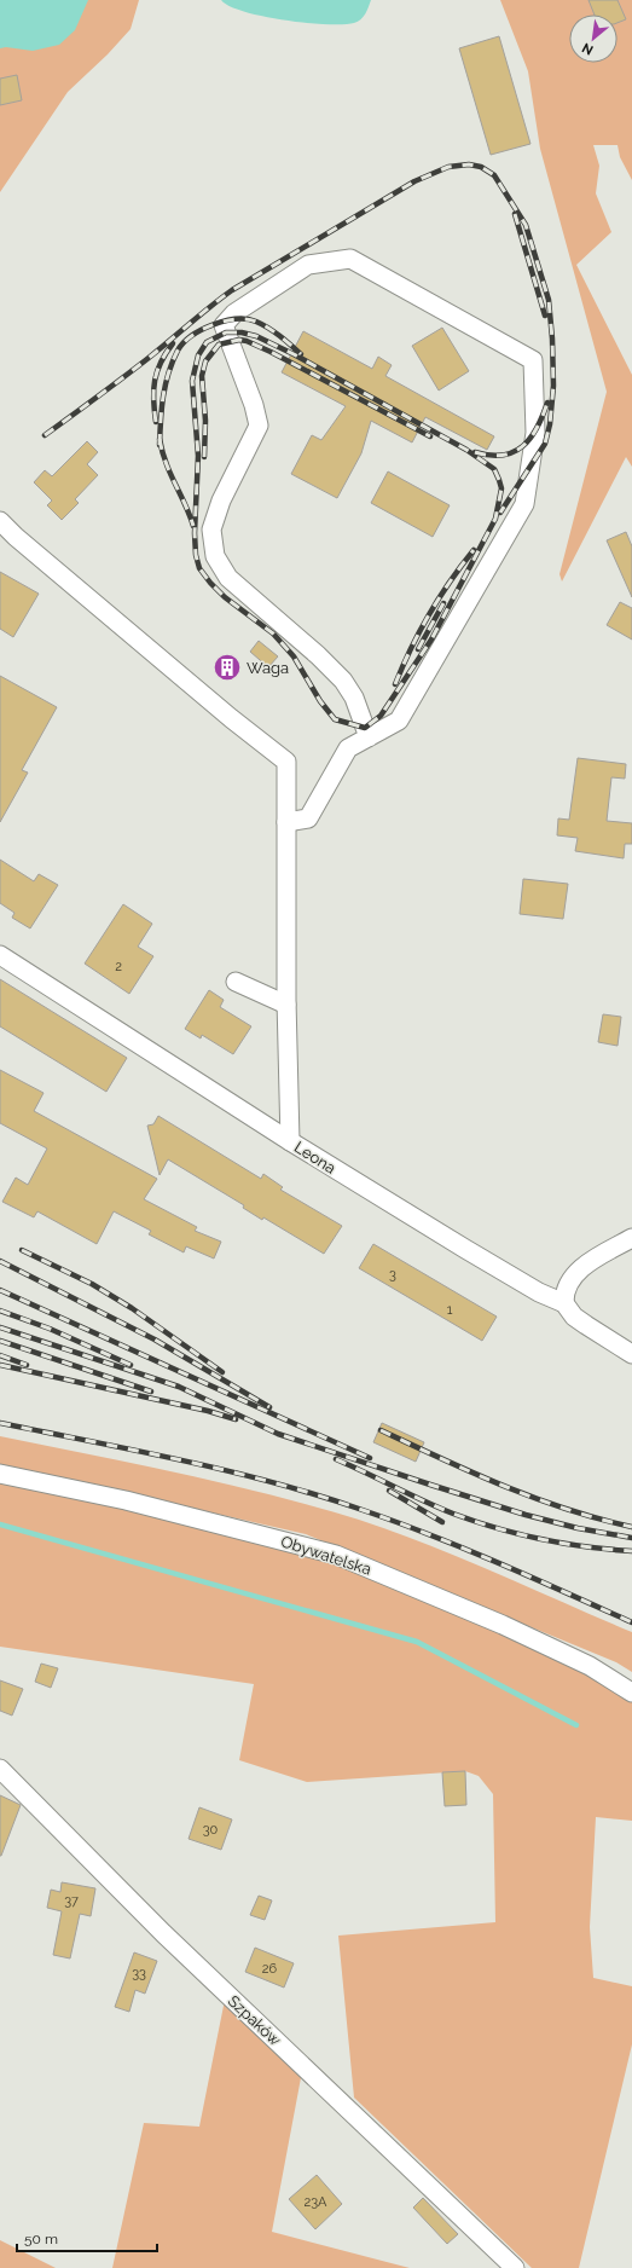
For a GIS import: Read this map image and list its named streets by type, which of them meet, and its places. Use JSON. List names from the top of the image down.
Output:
{
  "streets": {
    "street": ["Leona", "Obywatelska", "Szpaków"]
  },
  "places": {
    "building": ["Waga"]
  },
  "house_numbers": [
    "2",
    "3",
    "1",
    "30",
    "37",
    "26",
    "33",
    "23A"
  ],
  "scale_bar": "50 m",
  "north": "bottom left"
}
